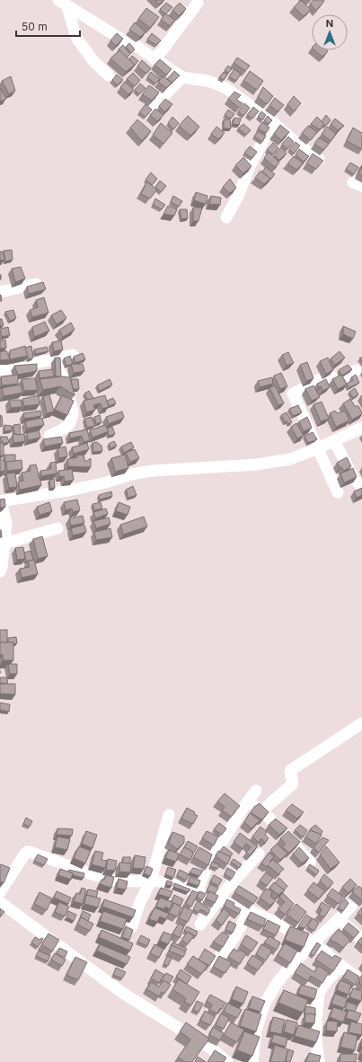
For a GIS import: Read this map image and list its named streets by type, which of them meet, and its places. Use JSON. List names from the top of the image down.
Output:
{
  "scale_bar": "50 m",
  "north": "top"
}
